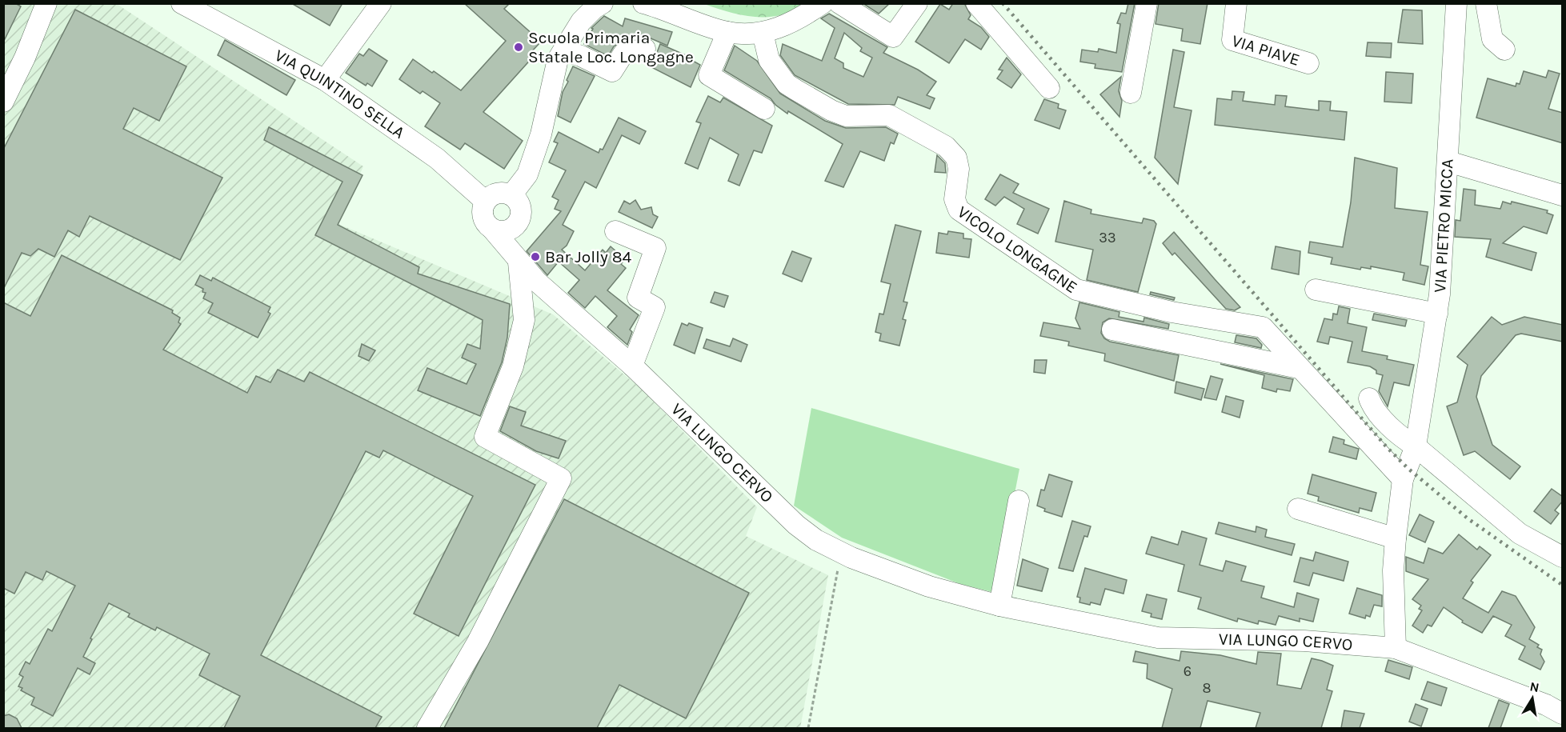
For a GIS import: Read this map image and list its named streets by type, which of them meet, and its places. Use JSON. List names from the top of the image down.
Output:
{
  "streets": {
    "street": [
      "VIA PIAVE",
      "VIA QUINTINO SELLA",
      "VIA PIETRO MICCA",
      "VICOLO LONGAGNE",
      "VIA LUNGO CERVO"
    ]
  },
  "crossings": [
    ["VIA QUINTINO SELLA", "VIA LUNGO CERVO"],
    ["VIA PIETRO MICCA", "VICOLO LONGAGNE"],
    ["VIA PIETRO MICCA", "VIA LUNGO CERVO"]
  ],
  "places": ["Scuola Primaria Statale Loc. Longagne", "Bar Jolly 84"],
  "house_numbers": ["33", "6", "8"],
  "north": "top"
}
